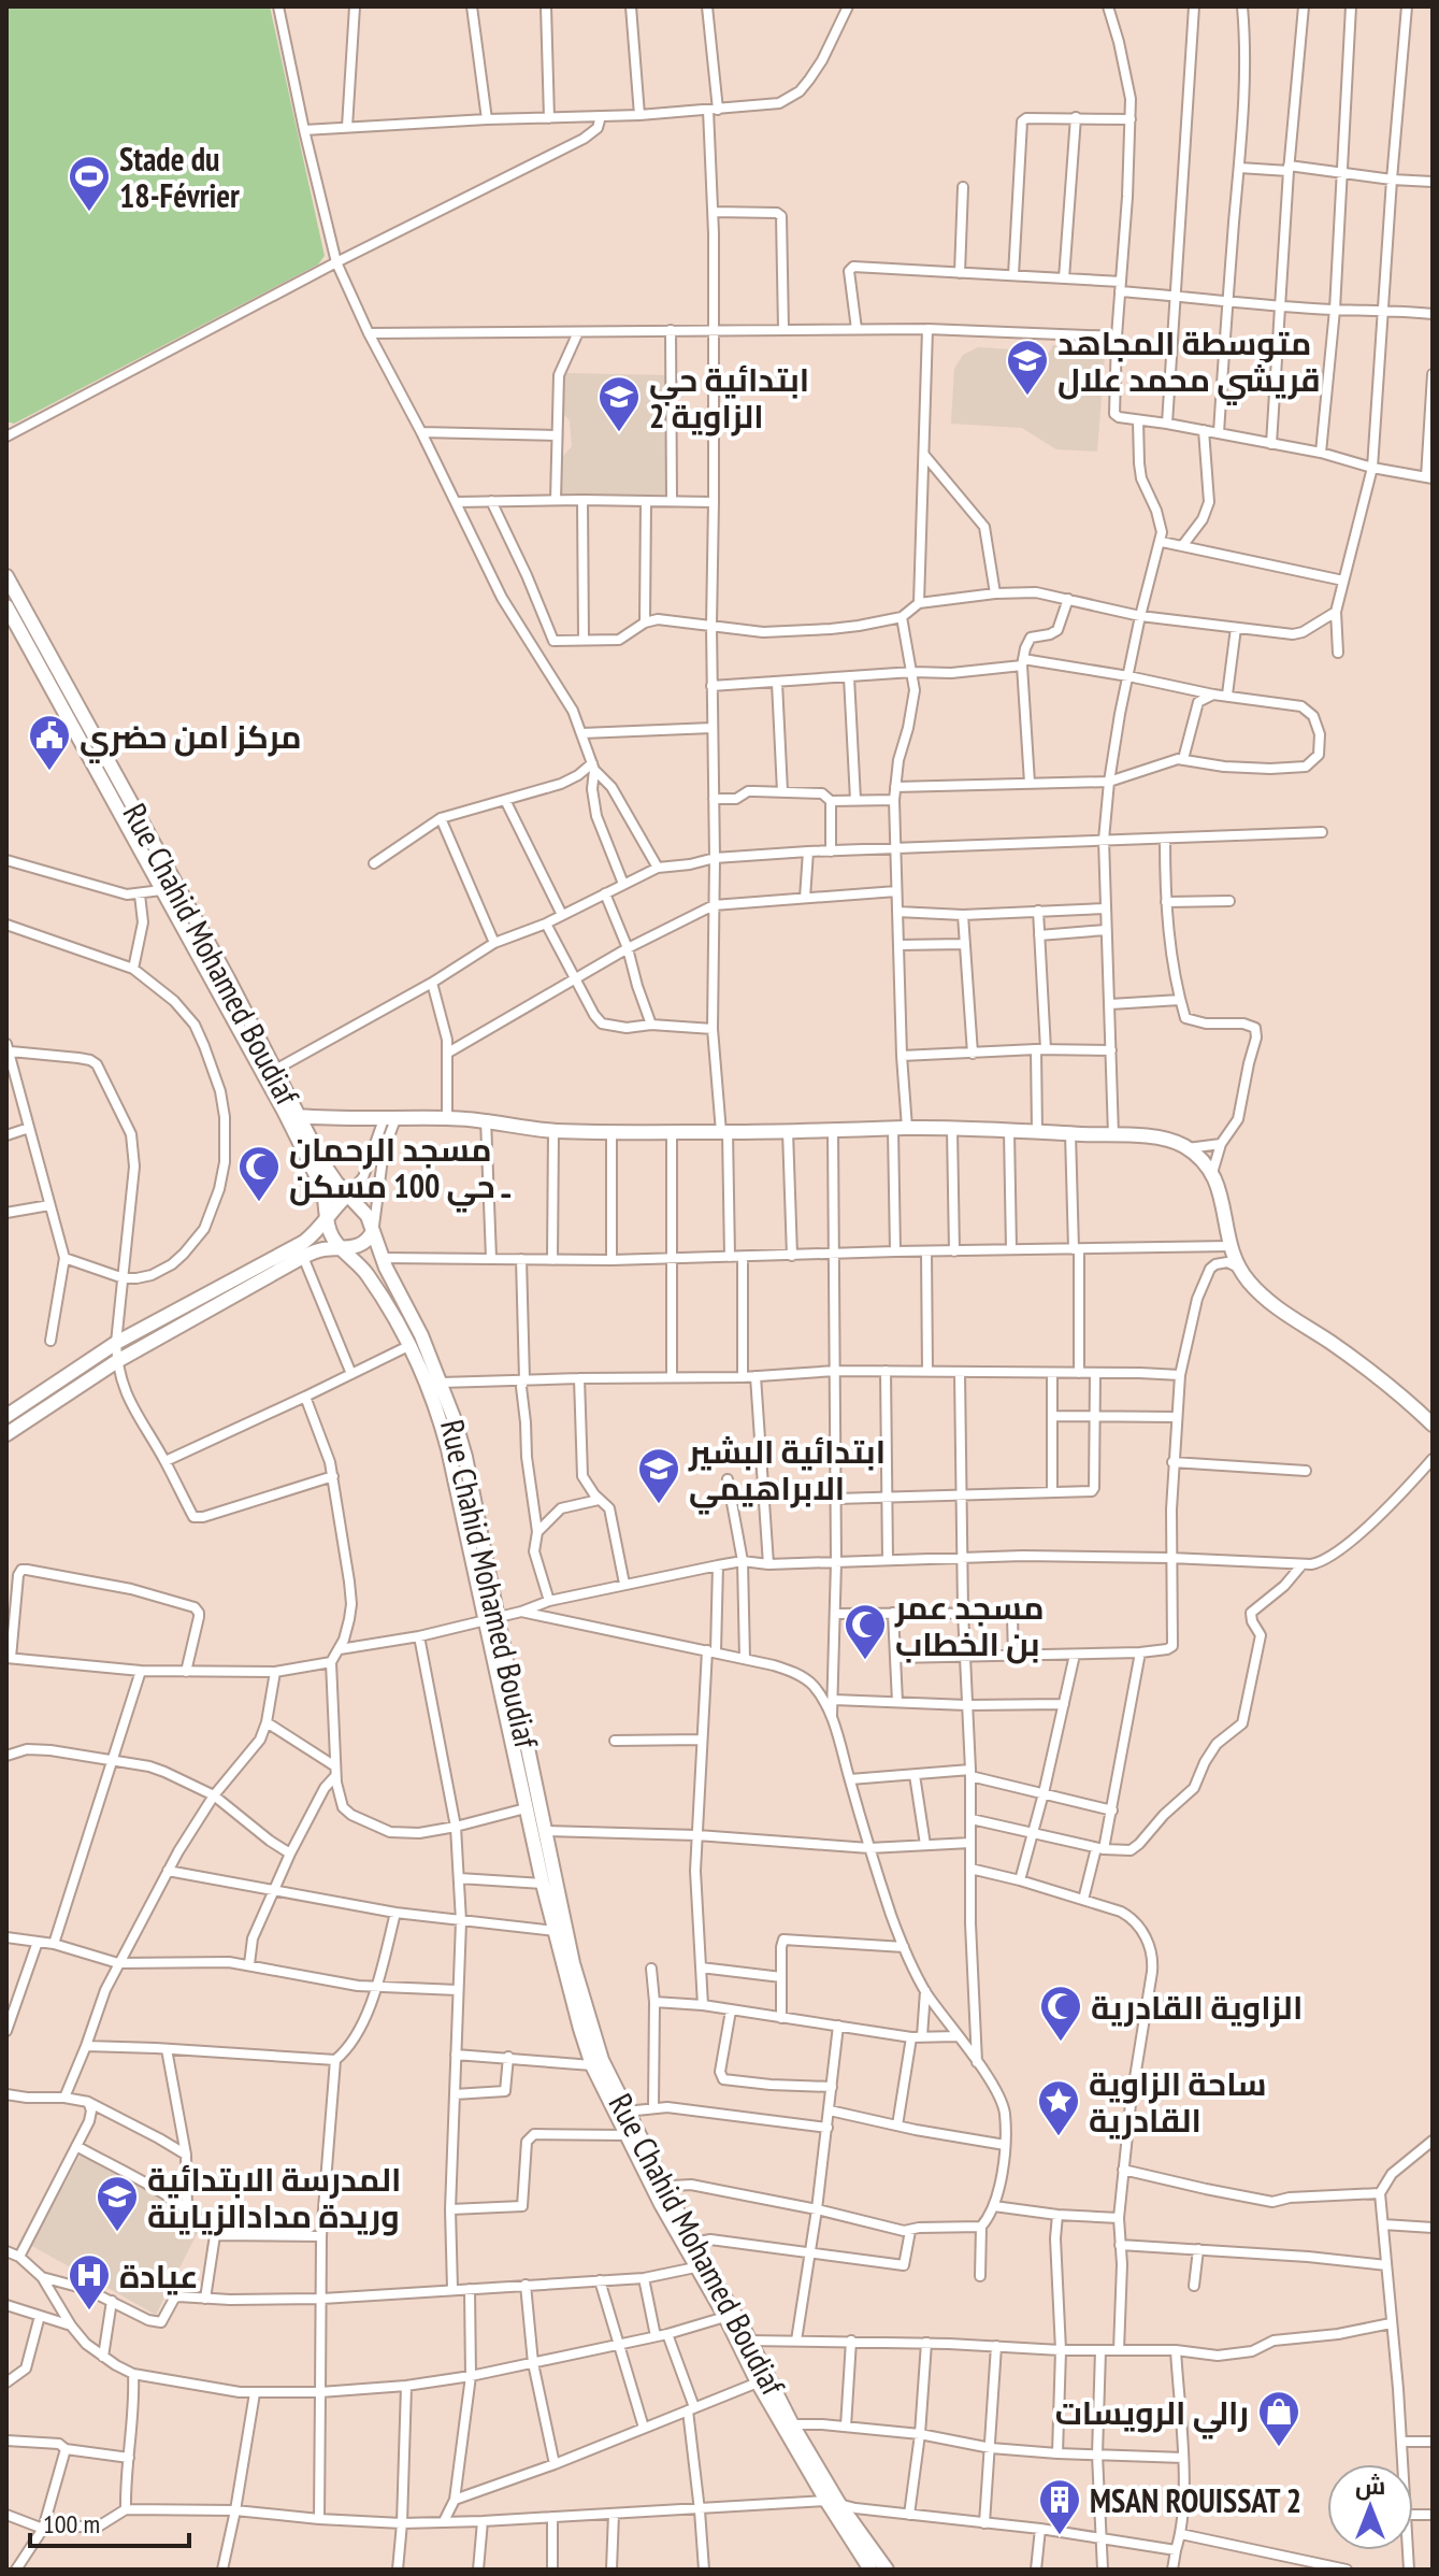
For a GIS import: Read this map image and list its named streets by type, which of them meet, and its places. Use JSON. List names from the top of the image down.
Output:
{
  "streets": {
    "main road": ["Rue Chahid Mohamed Boudiaf"]
  },
  "places": {
    "sports": ["Stade du 18-Février"],
    "school or university": [
      "متوسطة المجاهد قريشي محمد علال",
      "ابتدائية حي الزاوية 2",
      "ابتدائية البشير الابراهيمي",
      "المدرسة الابتدائية وريدة مدادالزياينة"
    ],
    "public building": ["مركز امن حضري"],
    "mosque": ["مسجد الرحمان ـ حي 100 مسكن", "مسجد عمر بن الخطاب", "الزاوية القادرية"],
    "place": ["ساحة الزاوية القادرية"],
    "hospital": ["عيادة"],
    "shop": ["رالي الرويسات"],
    "building": ["MSAN ROUISSAT 2"]
  },
  "scale_bar": "100 m",
  "north": "top"
}
